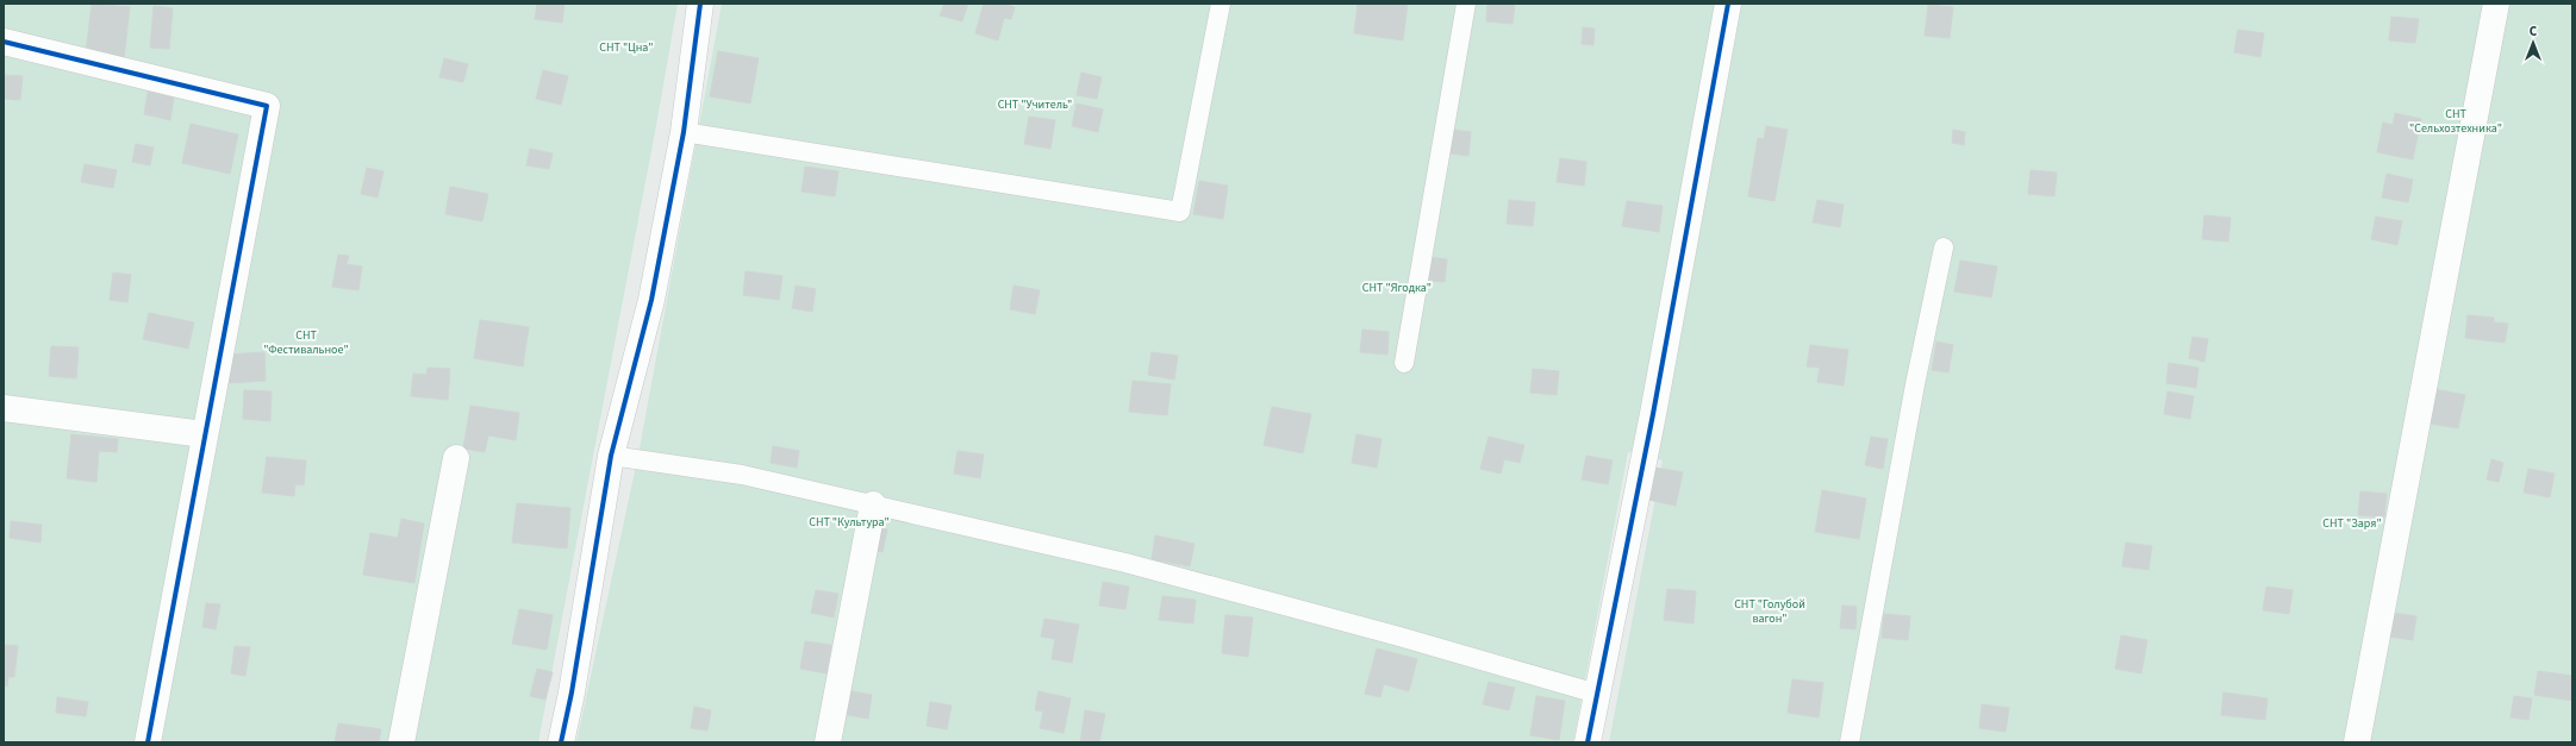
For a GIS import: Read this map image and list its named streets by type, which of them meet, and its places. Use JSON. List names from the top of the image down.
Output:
{
  "parks": [
    "СНТ \"Цна\"",
    "СНТ \"Учитель\"",
    "СНТ \"Сельхозтехника\"",
    "СНТ \"Ягодка\"",
    "СНТ \"Фестивальное\"",
    "СНТ \"Культура\"",
    "СНТ \"Заря\"",
    "СНТ \"Голубой вагон\""
  ],
  "north": "top"
}
